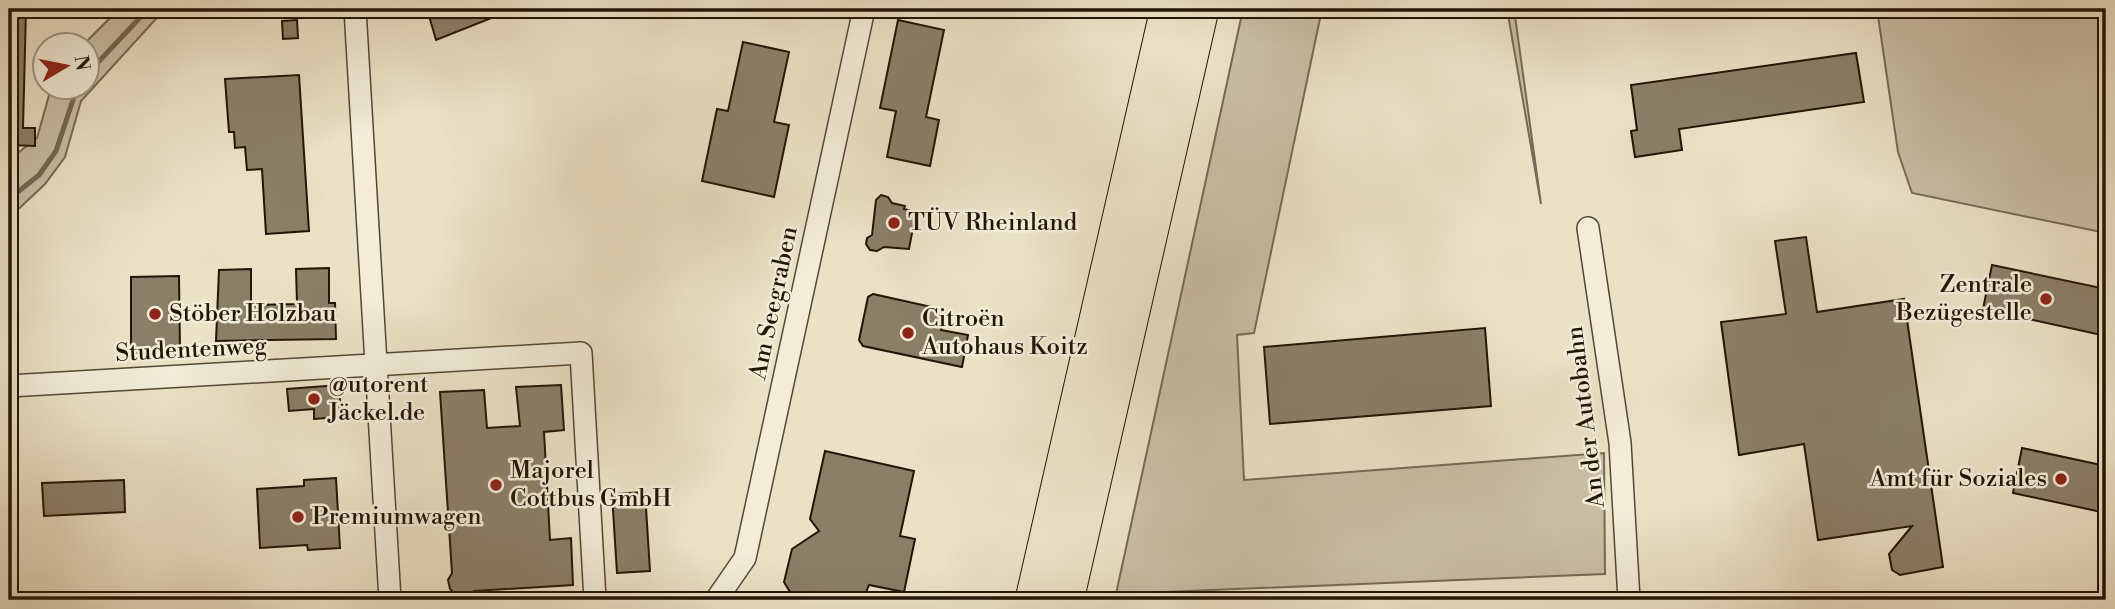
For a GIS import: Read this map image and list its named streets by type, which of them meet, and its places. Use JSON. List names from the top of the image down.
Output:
{
  "streets": {
    "street": ["Am Seegraben", "Studentenweg", "An der Autobahn"]
  },
  "places": [
    "TÜV Rheinland",
    "Zentrale Bezügestelle",
    "Stöber Holzbau",
    "Citroën Autohaus Koitz",
    "@utorent Jäckel.de",
    "Amt für Soziales",
    "Majorel Cottbus GmbH",
    "Premiumwagen"
  ],
  "north": "right"
}
